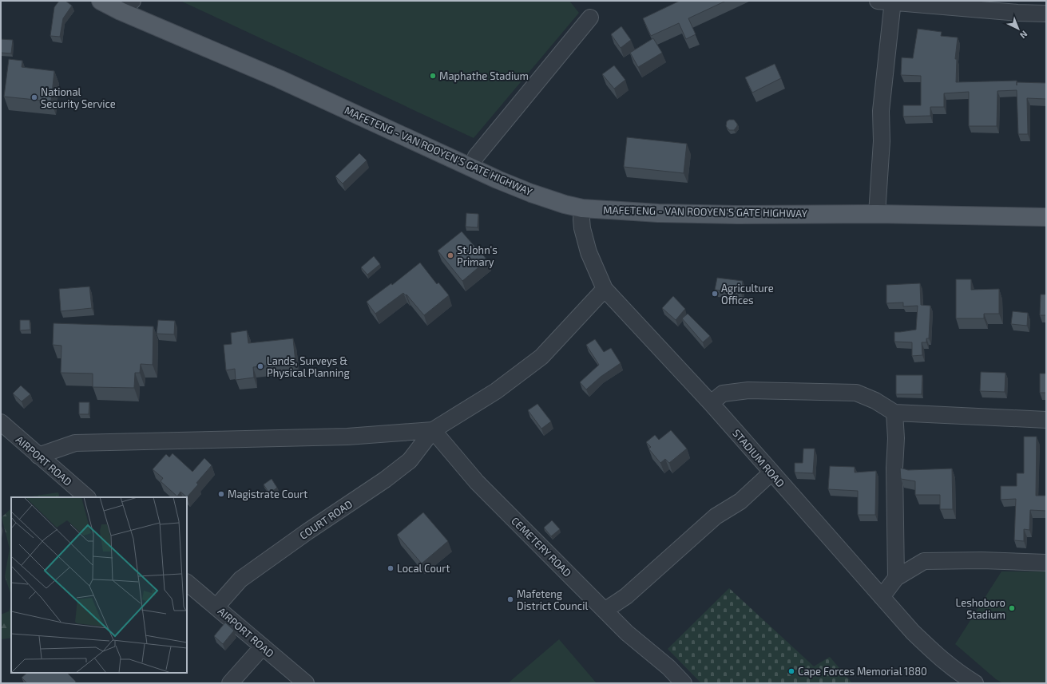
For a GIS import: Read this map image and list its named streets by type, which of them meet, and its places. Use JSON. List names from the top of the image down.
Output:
{
  "streets": {
    "main road": ["MAFETENG - VAN ROOYEN'S GATE HIGHWAY"],
    "street": [
      "STADIUM ROAD",
      "AIRPORT ROAD",
      "COURT ROAD",
      "CEMETERY ROAD"
    ]
  },
  "crossings": [
    ["MAFETENG - VAN ROOYEN'S GATE HIGHWAY", "STADIUM ROAD"],
    ["AIRPORT ROAD", "COURT ROAD"],
    ["COURT ROAD", "CEMETERY ROAD"]
  ],
  "places": [
    "Maphathe Stadium",
    "National Security Service",
    "St John's Primary",
    "Agriculture Offices",
    "Lands, Surveys & Physical Planning",
    "Magistrate Court",
    "Local Court",
    "Mafeteng District Council",
    "Leshoboro Stadium",
    "Cape Forces Memorial 1880"
  ],
  "north": "bottom right"
}
